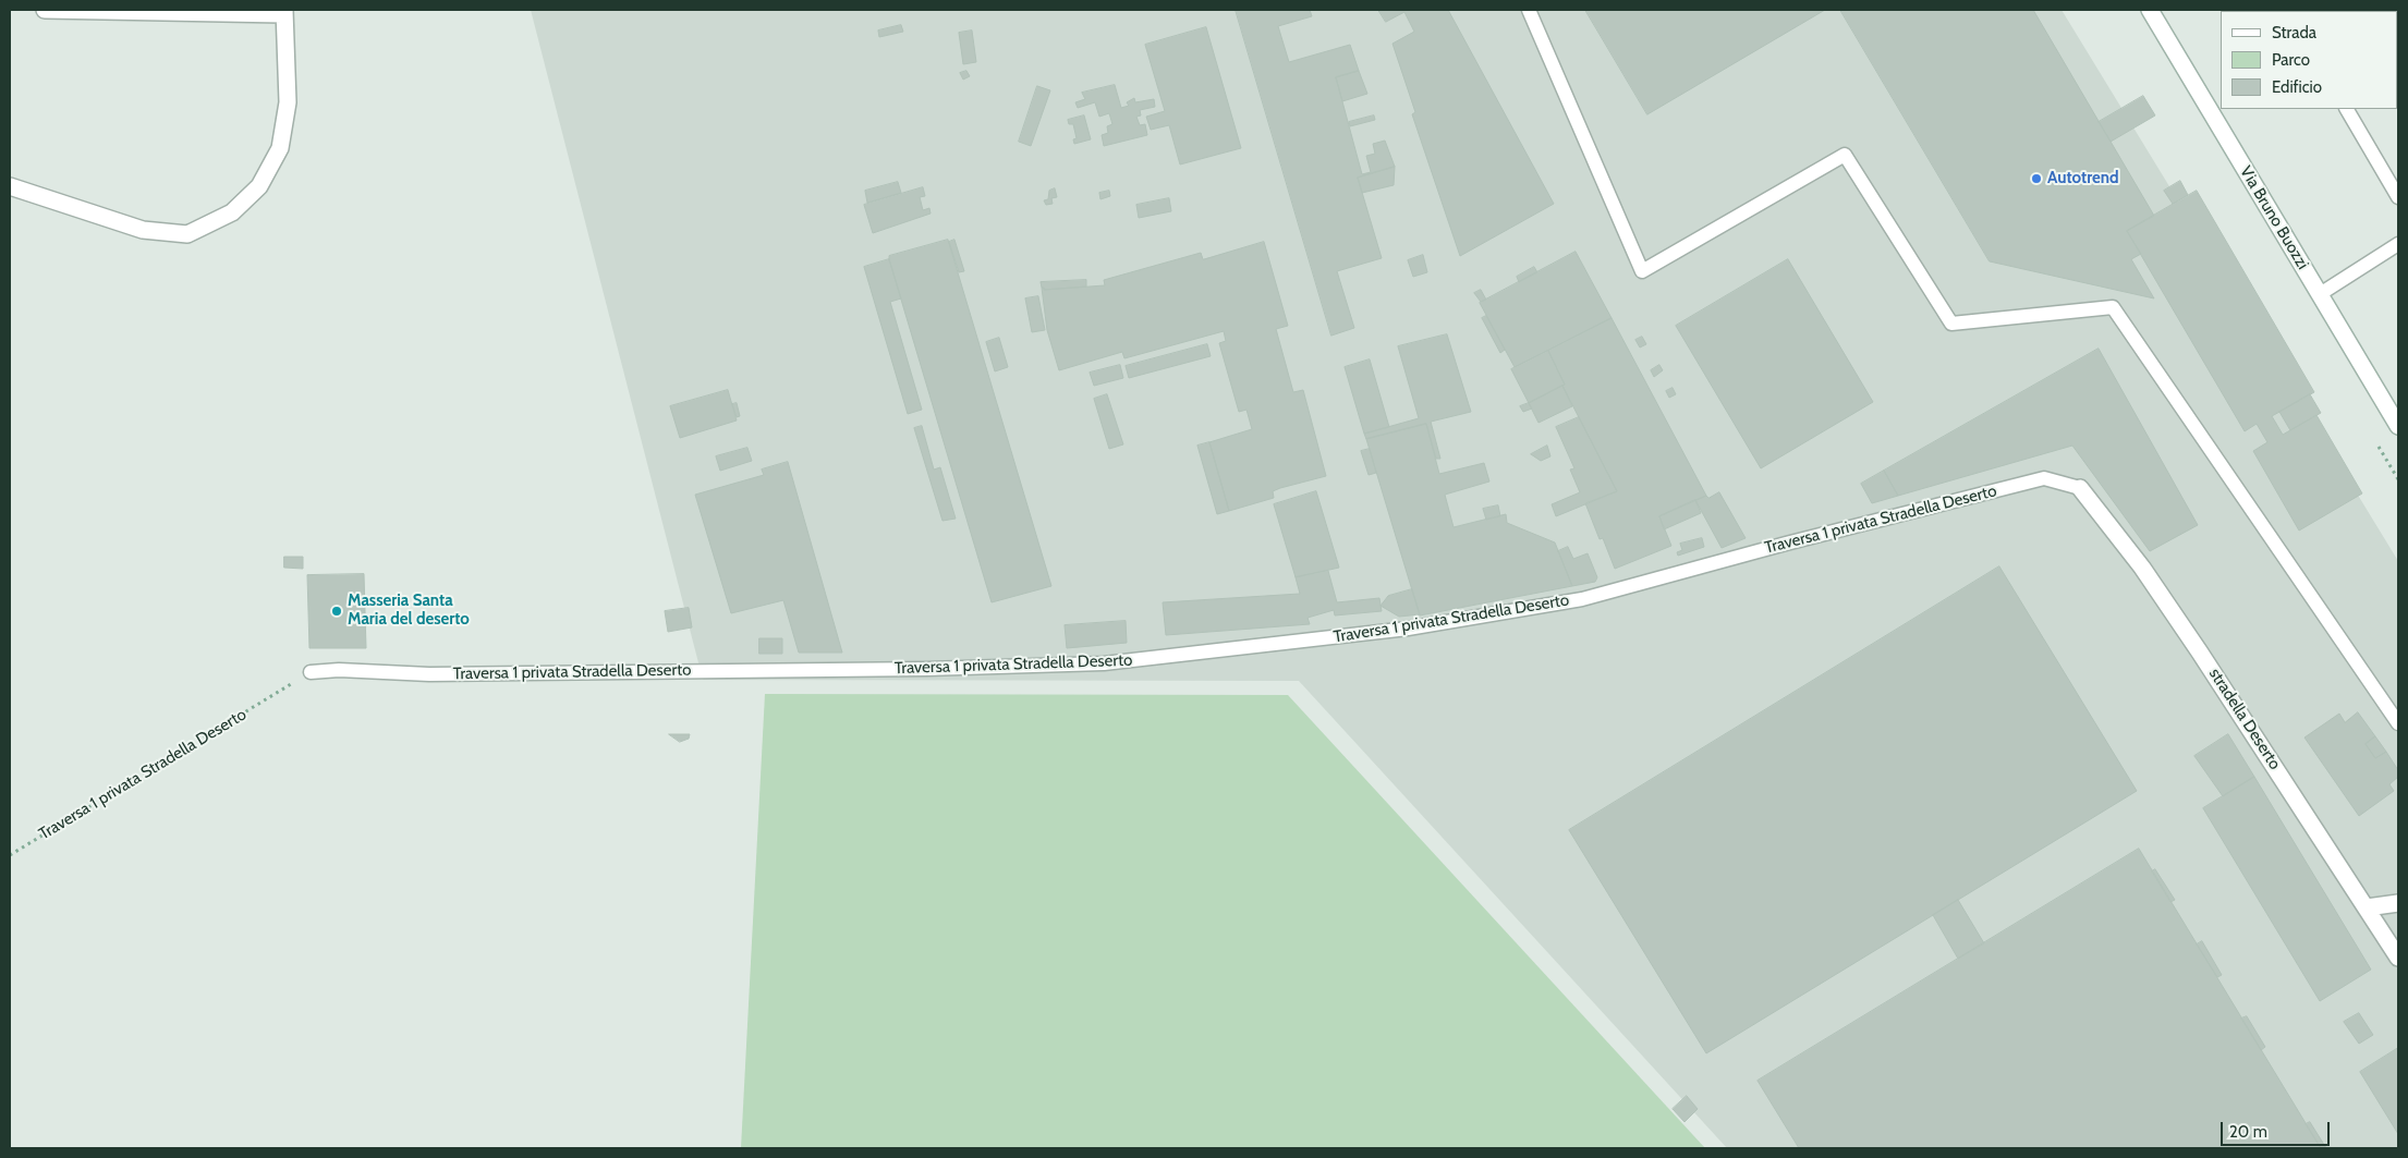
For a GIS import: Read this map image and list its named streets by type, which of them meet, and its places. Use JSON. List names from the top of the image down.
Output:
{
  "streets": {
    "street": ["Via Bruno Buozzi", "stradella Deserto"],
    "lane": ["Traversa 1 privata Stradella Deserto"]
  },
  "crossings": [
    ["Traversa 1 privata Stradella Deserto", "stradella Deserto"]
  ],
  "places": ["Autotrend", "Masseria Santa Maria del deserto"],
  "legend": ["Strada", "Parco", "Edificio"],
  "scale_bar": "20 m"
}
